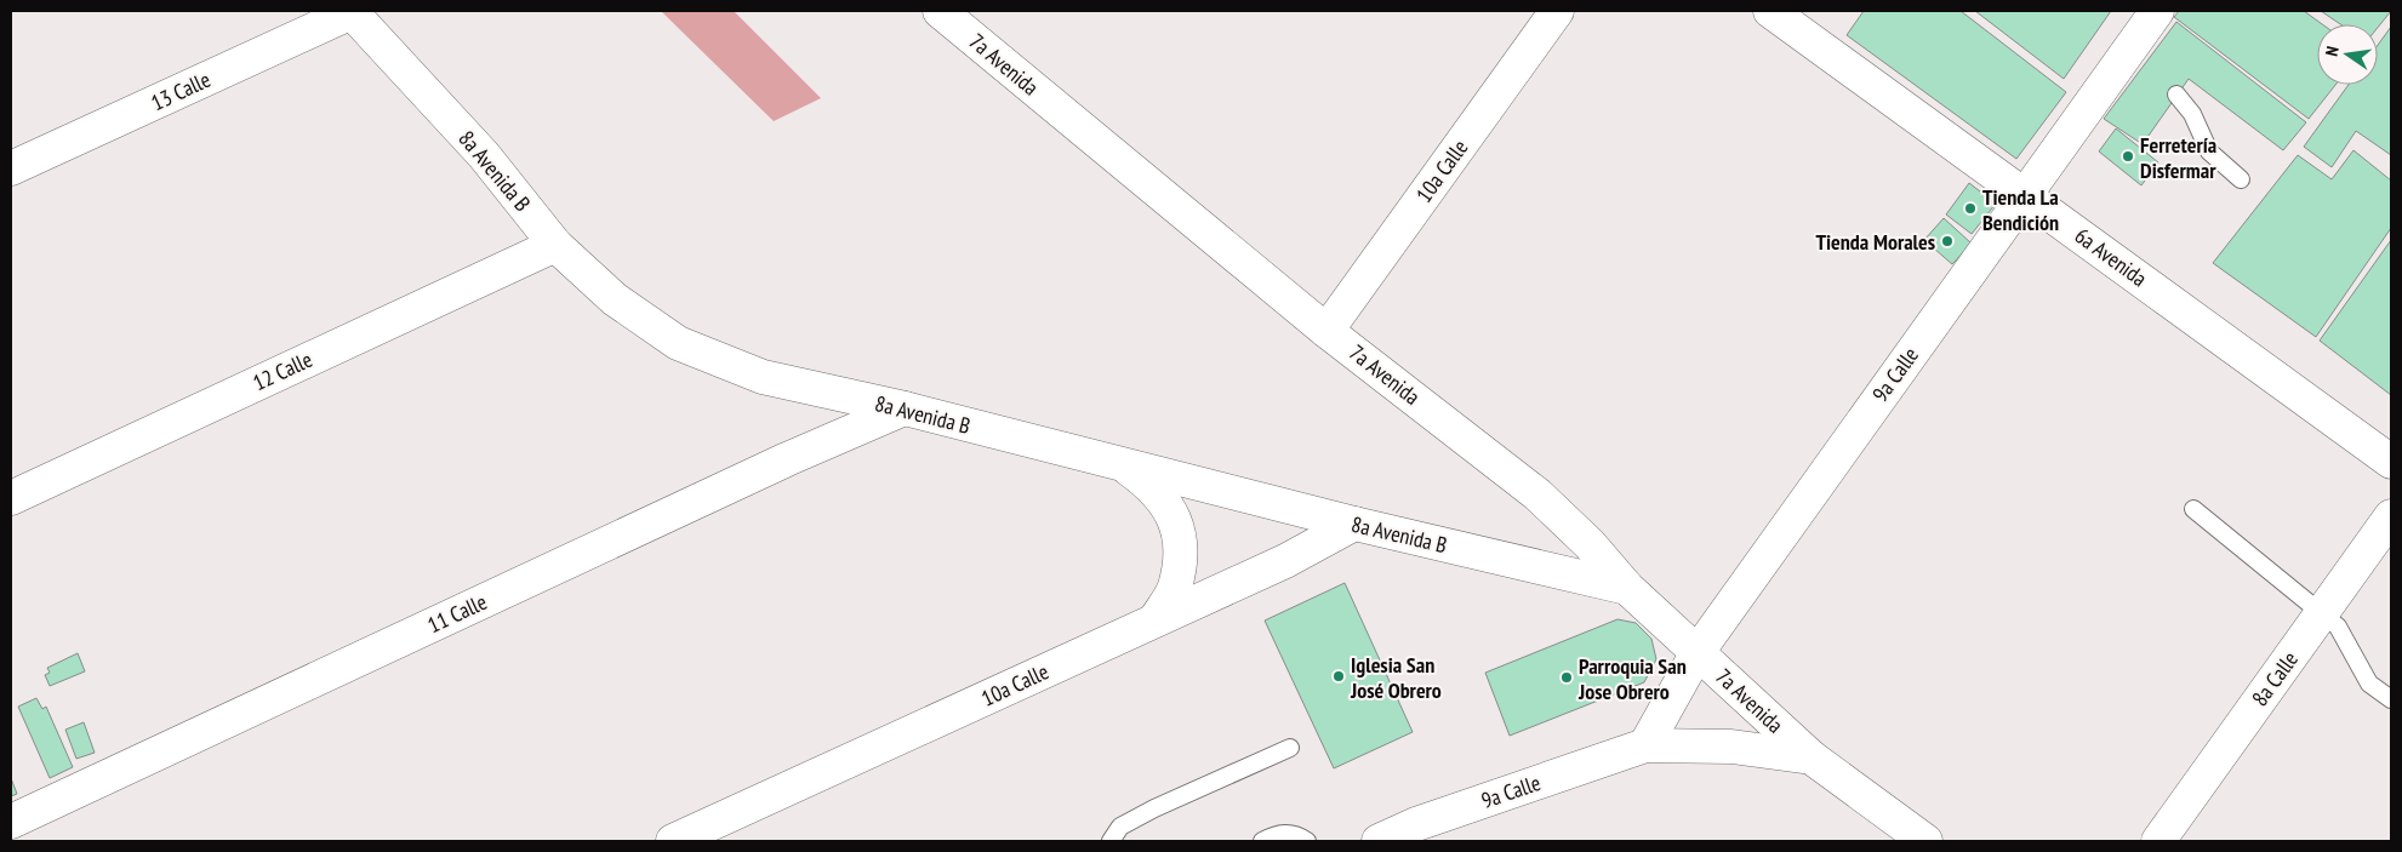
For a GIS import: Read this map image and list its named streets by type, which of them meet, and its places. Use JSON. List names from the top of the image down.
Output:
{
  "streets": {
    "street": [
      "7a Avenida",
      "13 Calle",
      "8a Avenida B",
      "10a Calle",
      "6a Avenida",
      "12 Calle",
      "9a Calle",
      "11 Calle",
      "8a Calle"
    ]
  },
  "crossings": [
    ["7a Avenida", "8a Avenida B"],
    ["7a Avenida", "10a Calle"],
    ["7a Avenida", "9a Calle"],
    ["13 Calle", "8a Avenida B"],
    ["8a Avenida B", "10a Calle"],
    ["8a Avenida B", "12 Calle"],
    ["8a Avenida B", "11 Calle"],
    ["6a Avenida", "9a Calle"]
  ],
  "places": [
    "Ferretería Disfermar",
    "Tienda La Bendición",
    "Tienda Morales",
    "Iglesia San José Obrero",
    "Parroquia San Jose Obrero"
  ],
  "north": "left"
}
